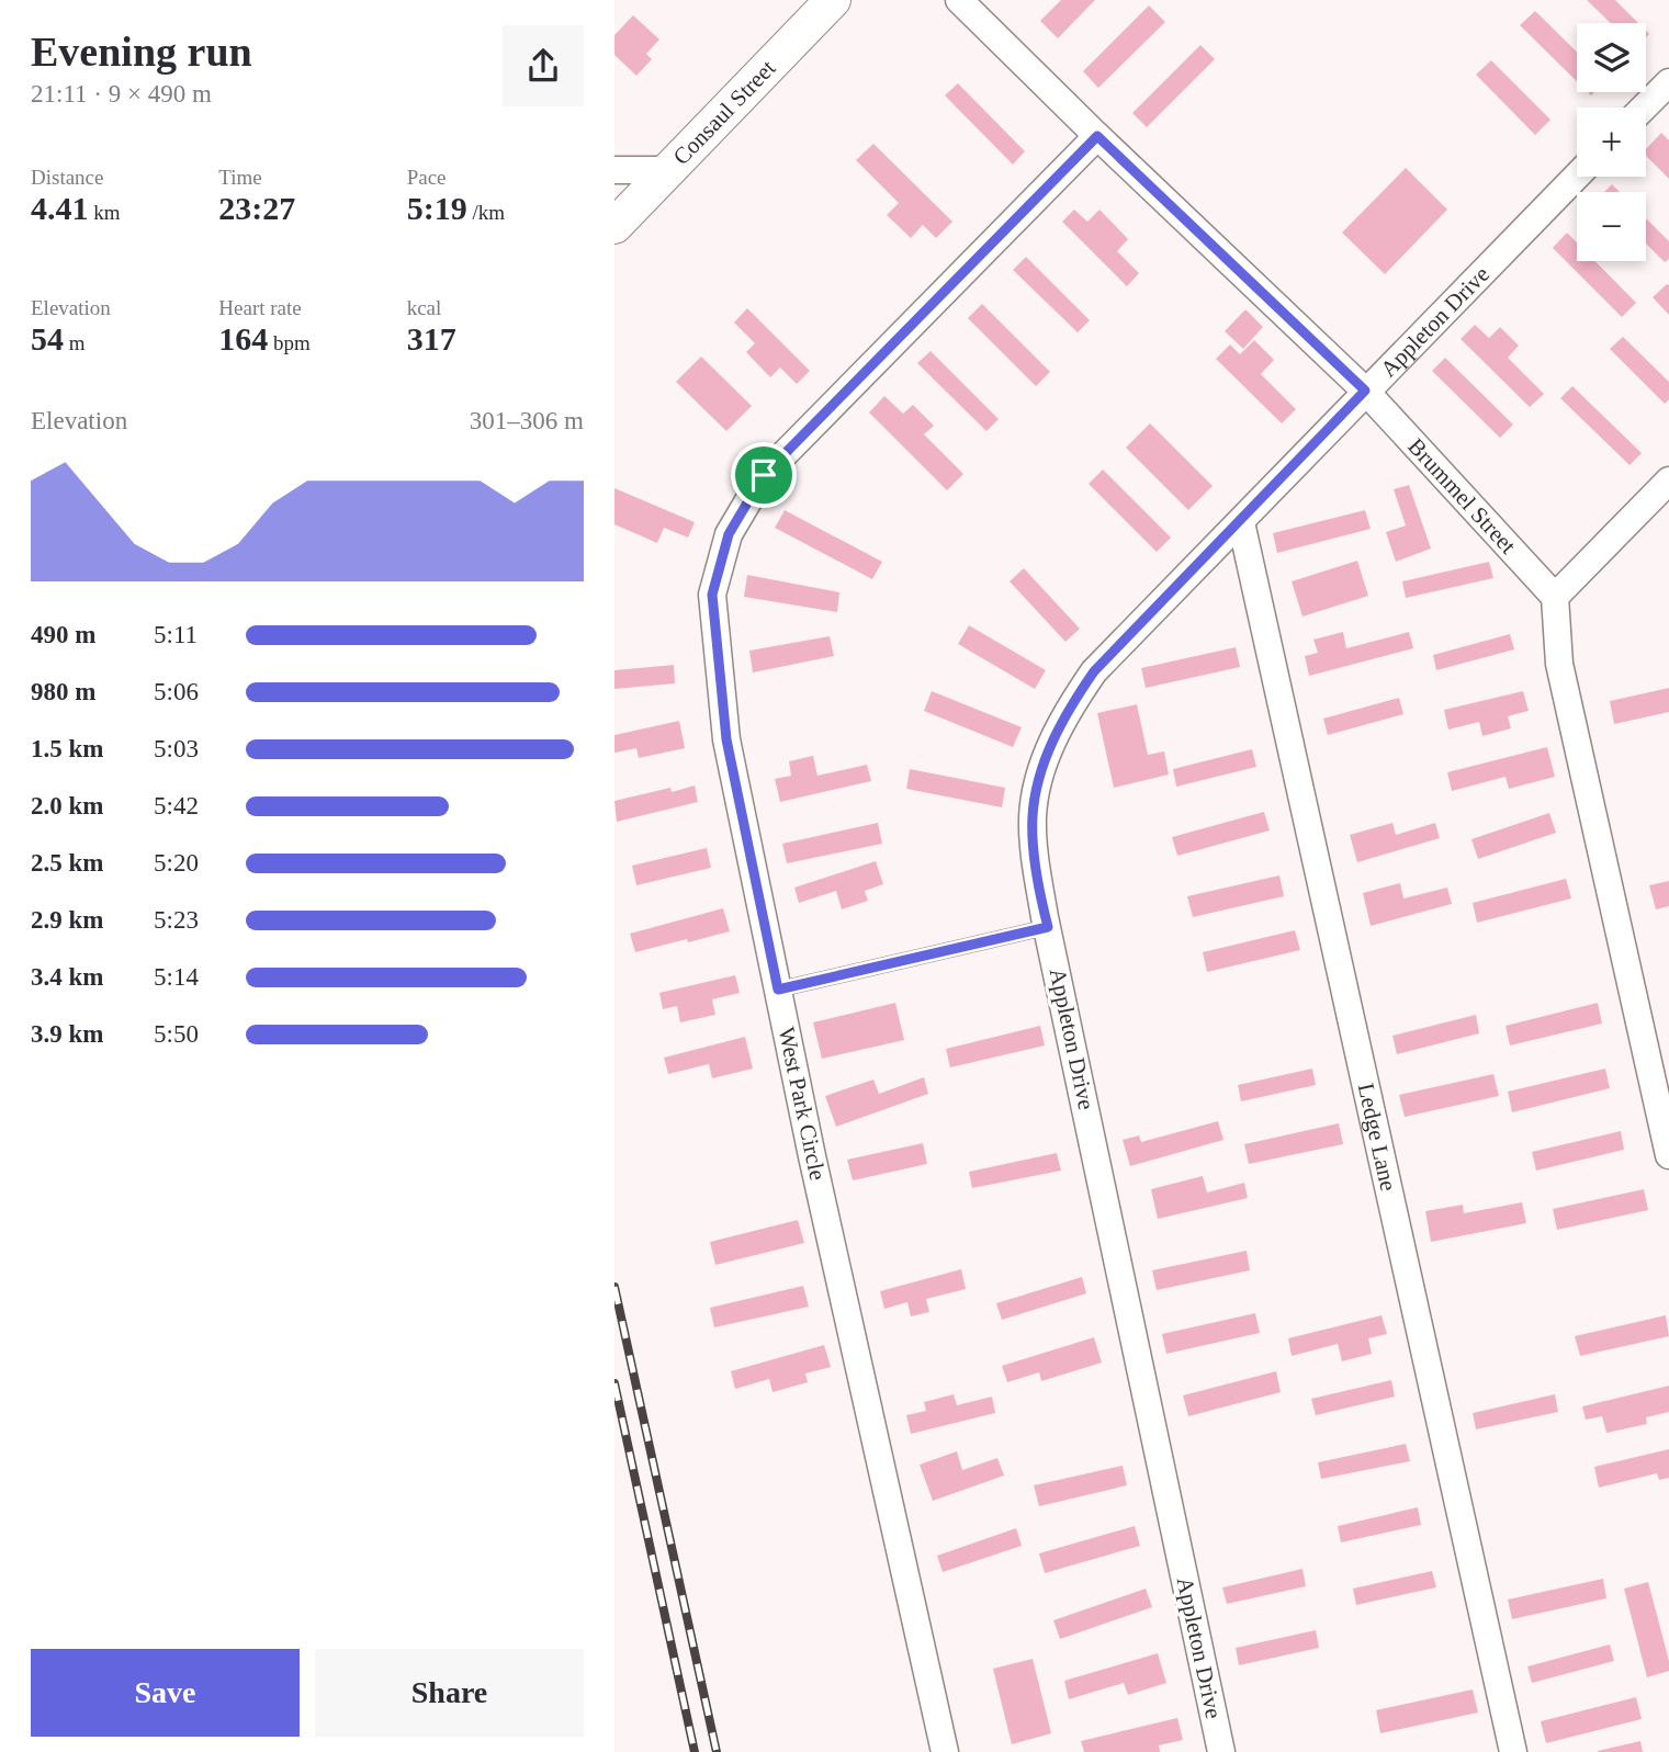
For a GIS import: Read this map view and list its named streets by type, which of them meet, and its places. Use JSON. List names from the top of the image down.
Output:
{
  "streets": {
    "street": [
      "Consaul Street",
      "Appleton Drive",
      "Brummel Street",
      "West Park Circle",
      "Ledge Lane"
    ]
  },
  "crossings": [
    ["Appleton Drive", "Brummel Street"],
    ["Appleton Drive", "Ledge Lane"],
    ["Brummel Street", "West Park Circle"]
  ],
  "page": {
    "heading": ["Evening run", "21:11 · 9 × 490 m"],
    "map_buttons": ["+", "−"],
    "stats": [
      ["Distance", "4.41 km"],
      ["Time", "23:27"],
      ["Pace", "5:19 /km"],
      ["Elevation", "54 m"],
      ["Heart rate", "164 bpm"],
      ["kcal", "317"]
    ],
    "chart": ["Elevation", "301–306 m"],
    "list": [
      {
        "name": "490 m",
        "note": "5:11"
      },
      {
        "name": "980 m",
        "note": "5:06"
      },
      {
        "name": "1.5 km",
        "note": "5:03"
      },
      {
        "name": "2.0 km",
        "note": "5:42"
      },
      {
        "name": "2.5 km",
        "note": "5:20"
      },
      {
        "name": "2.9 km",
        "note": "5:23"
      },
      {
        "name": "3.4 km",
        "note": "5:14"
      },
      {
        "name": "3.9 km",
        "note": "5:50"
      }
    ],
    "buttons": ["Save", "Share"]
  }
}
